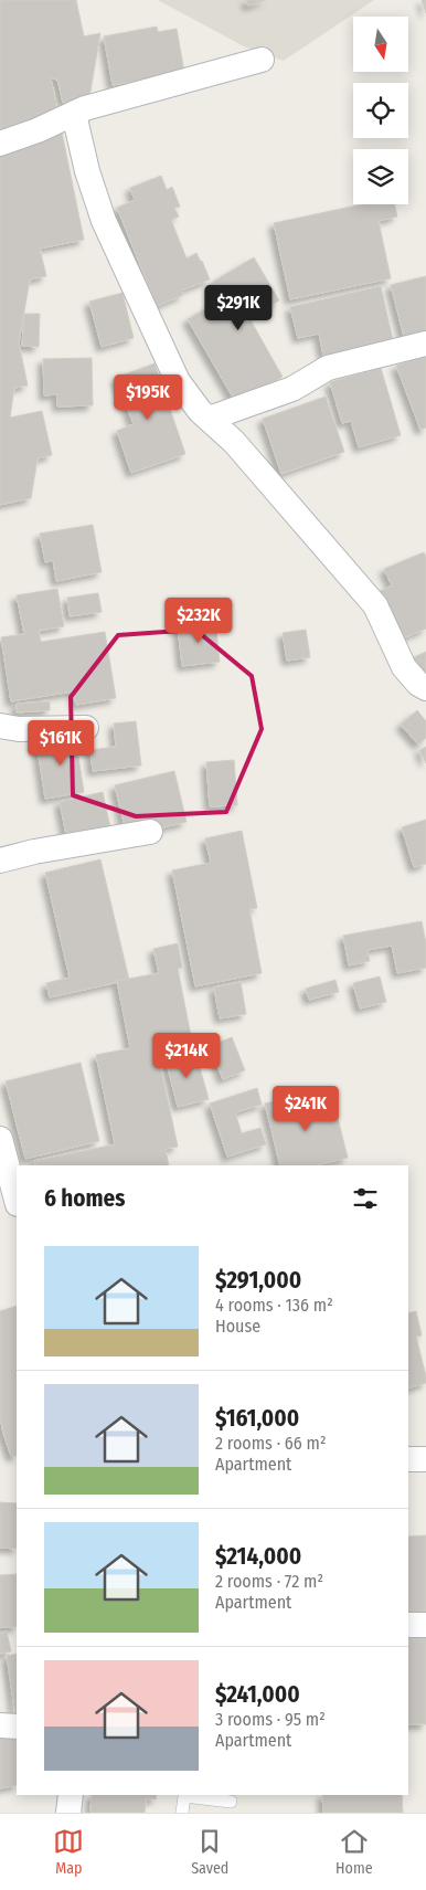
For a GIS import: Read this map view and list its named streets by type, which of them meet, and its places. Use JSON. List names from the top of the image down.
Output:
{
  "north": "bottom",
  "page": {
    "price": [
      "$291K",
      "$195K",
      "$232K",
      "$161K",
      "$214K",
      "$241K"
    ],
    "heading": "6 homes",
    "list": [
      {
        "name": "$291,000",
        "note": "4 rooms · 136 m² · House"
      },
      {
        "name": "$161,000",
        "note": "2 rooms · 66 m² · Apartment"
      },
      {
        "name": "$214,000",
        "note": "2 rooms · 72 m² · Apartment"
      },
      {
        "name": "$241,000",
        "note": "3 rooms · 95 m² · Apartment"
      }
    ],
    "tabs": ["Map", "Saved", "Home"]
  }
}
